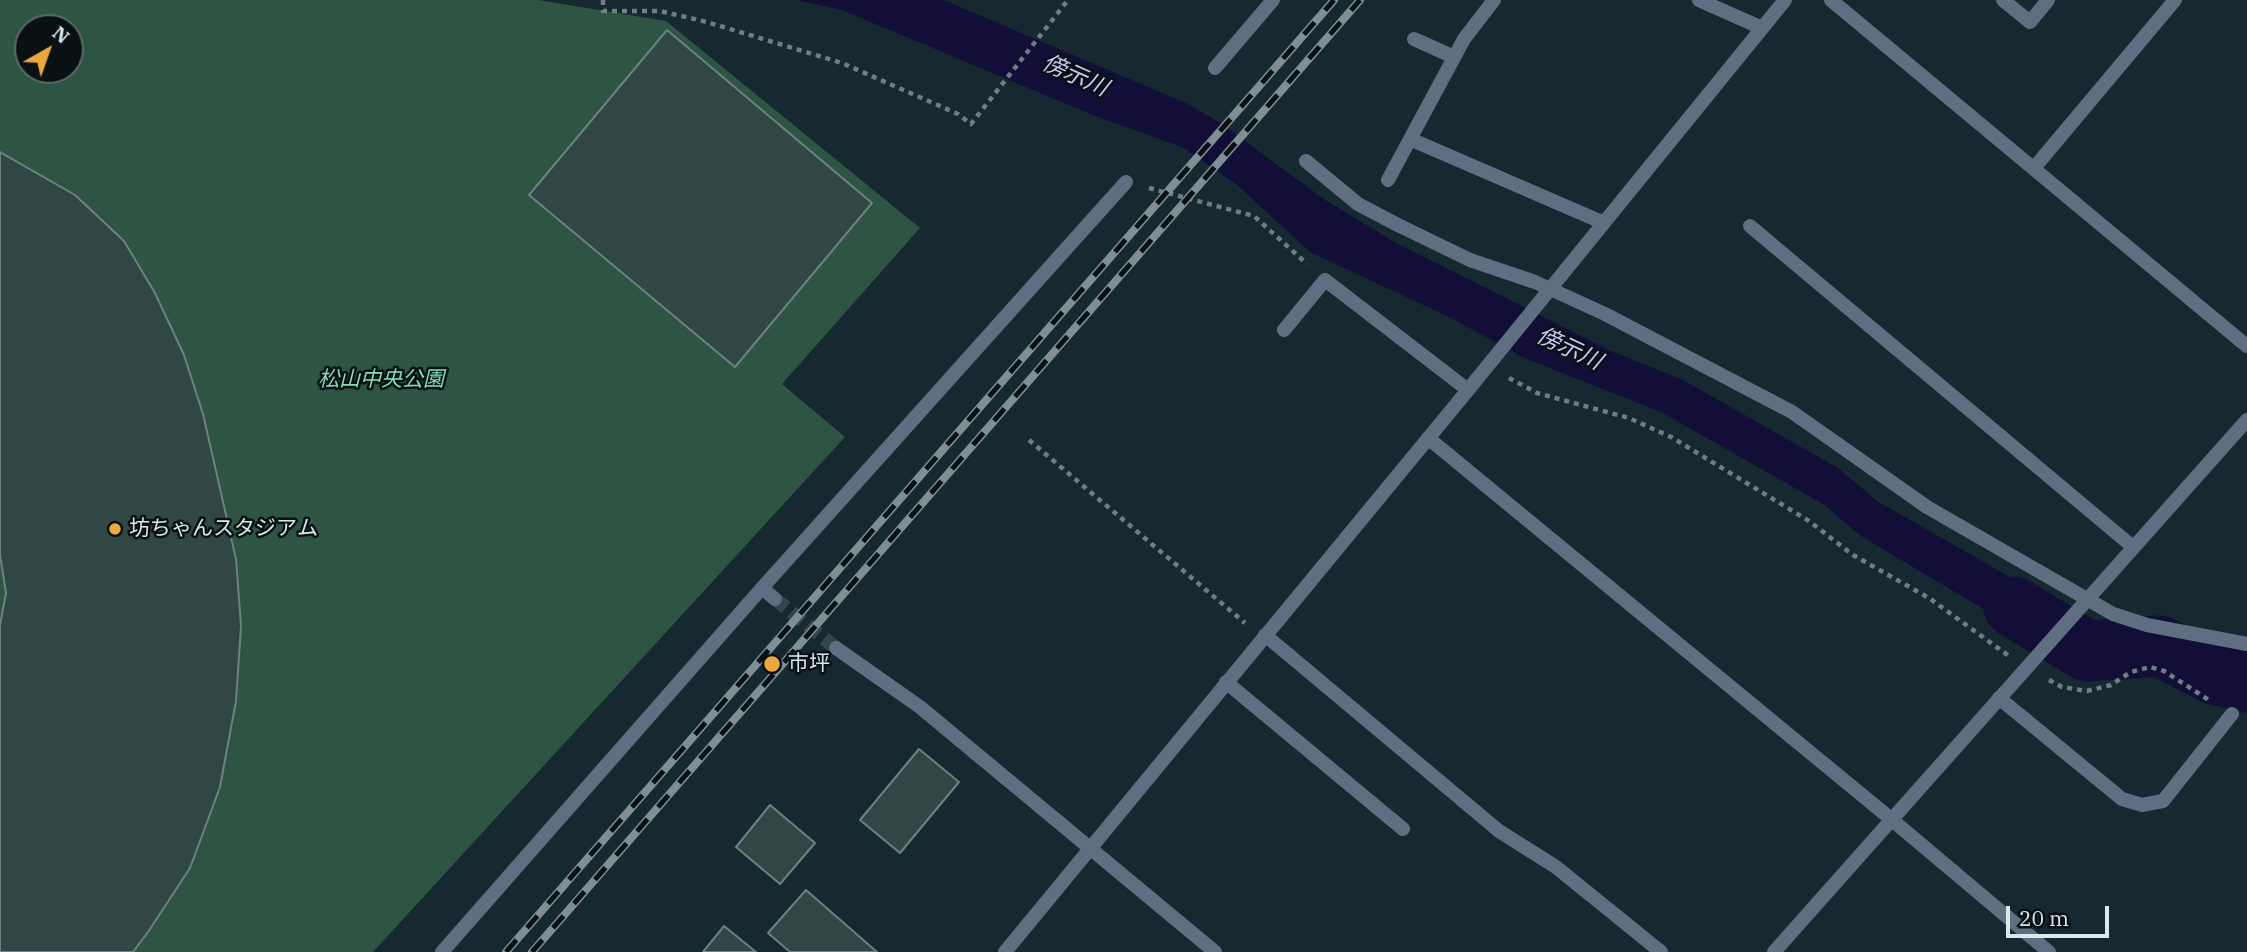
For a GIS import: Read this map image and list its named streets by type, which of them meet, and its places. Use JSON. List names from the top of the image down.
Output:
{
  "water": ["傍示川"],
  "parks": ["松山中央公園"],
  "places": ["坊ちゃんスタジアム", "市坪"],
  "scale_bar": "20 m",
  "north": "top right"
}
